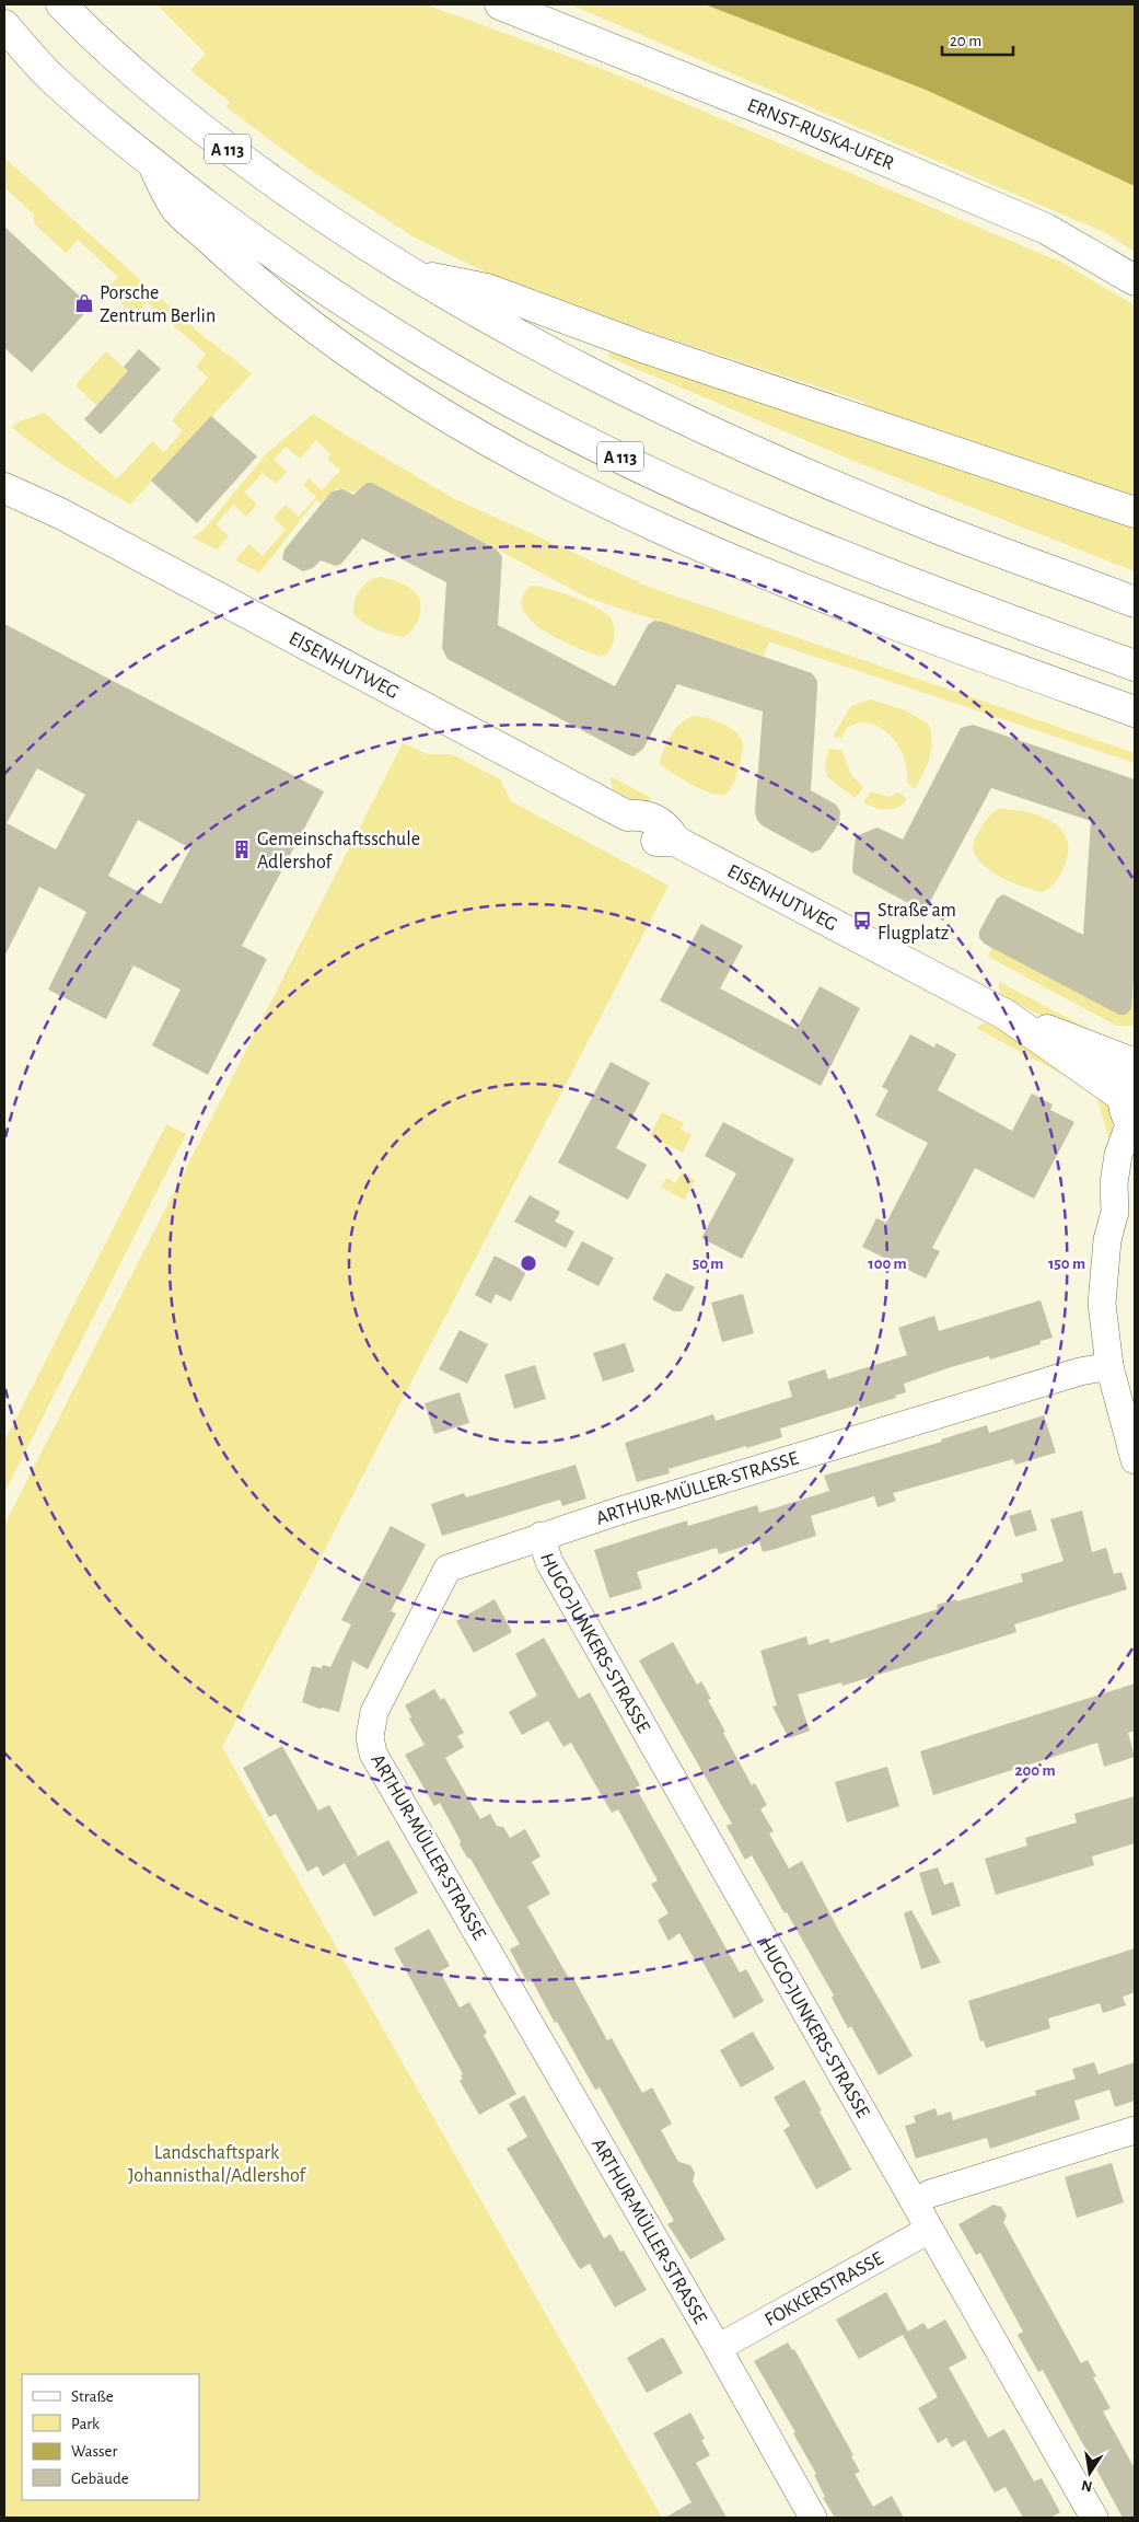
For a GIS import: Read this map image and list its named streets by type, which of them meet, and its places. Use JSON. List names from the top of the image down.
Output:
{
  "streets": {
    "main road": ["ERNST-RUSKA-UFER", "A 113", "EISENHUTWEG"],
    "street": ["ARTHUR-MÜLLER-STRASSE", "HUGO-JUNKERS-STRASSE", "FOKKERSTRASSE"]
  },
  "crossings": [
    ["ARTHUR-MÜLLER-STRASSE", "HUGO-JUNKERS-STRASSE"],
    ["ARTHUR-MÜLLER-STRASSE", "FOKKERSTRASSE"],
    ["HUGO-JUNKERS-STRASSE", "FOKKERSTRASSE"]
  ],
  "parks": ["Landschaftspark Johannisthal/Adlershof"],
  "places": {
    "shop": ["Porsche Zentrum Berlin"],
    "building": ["Gemeinschaftsschule Adlershof"],
    "bus stop": ["Straße am Flugplatz"]
  },
  "legend": [
    "Straße",
    "Park",
    "Wasser",
    "Gebäude"
  ],
  "scale_bar": "20 m",
  "north": "bottom",
  "rings": [
    "50 m",
    "100 m",
    "150 m",
    "200 m"
  ]
}
